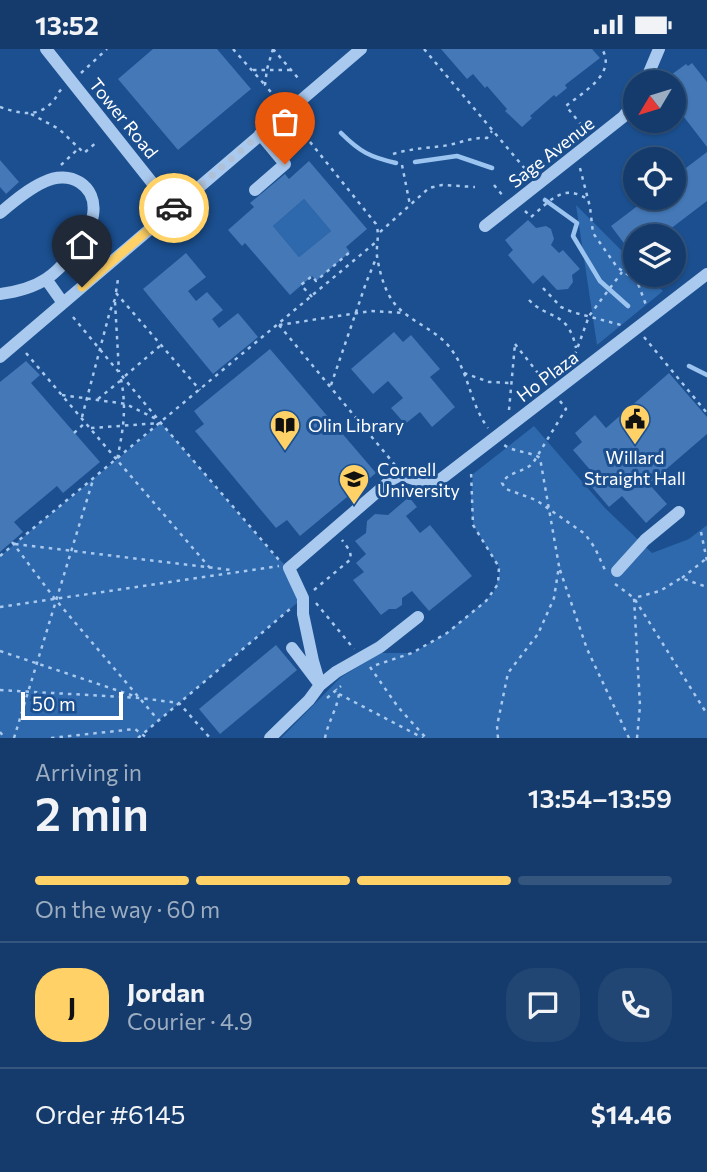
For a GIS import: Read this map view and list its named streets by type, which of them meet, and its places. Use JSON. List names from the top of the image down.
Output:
{
  "streets": {
    "street": ["Tower Road", "Sage Avenue", "Ho Plaza"]
  },
  "places": {
    "public building": ["Willard Straight Hall"],
    "library": ["Olin Library"],
    "school or university": ["Cornell University"]
  },
  "scale_bar": "50 m",
  "north": "bottom left",
  "page": {
    "status": "13:52",
    "scale": "50 m",
    "heading": ["2 min", "Arriving in", "13:54–13:59"],
    "panel": [
      "Jordan",
      "Courier · 4.9",
      "Order #6145",
      "$14.46"
    ],
    "bar": "On the way · 60 m",
    "round": "J"
  }
}
